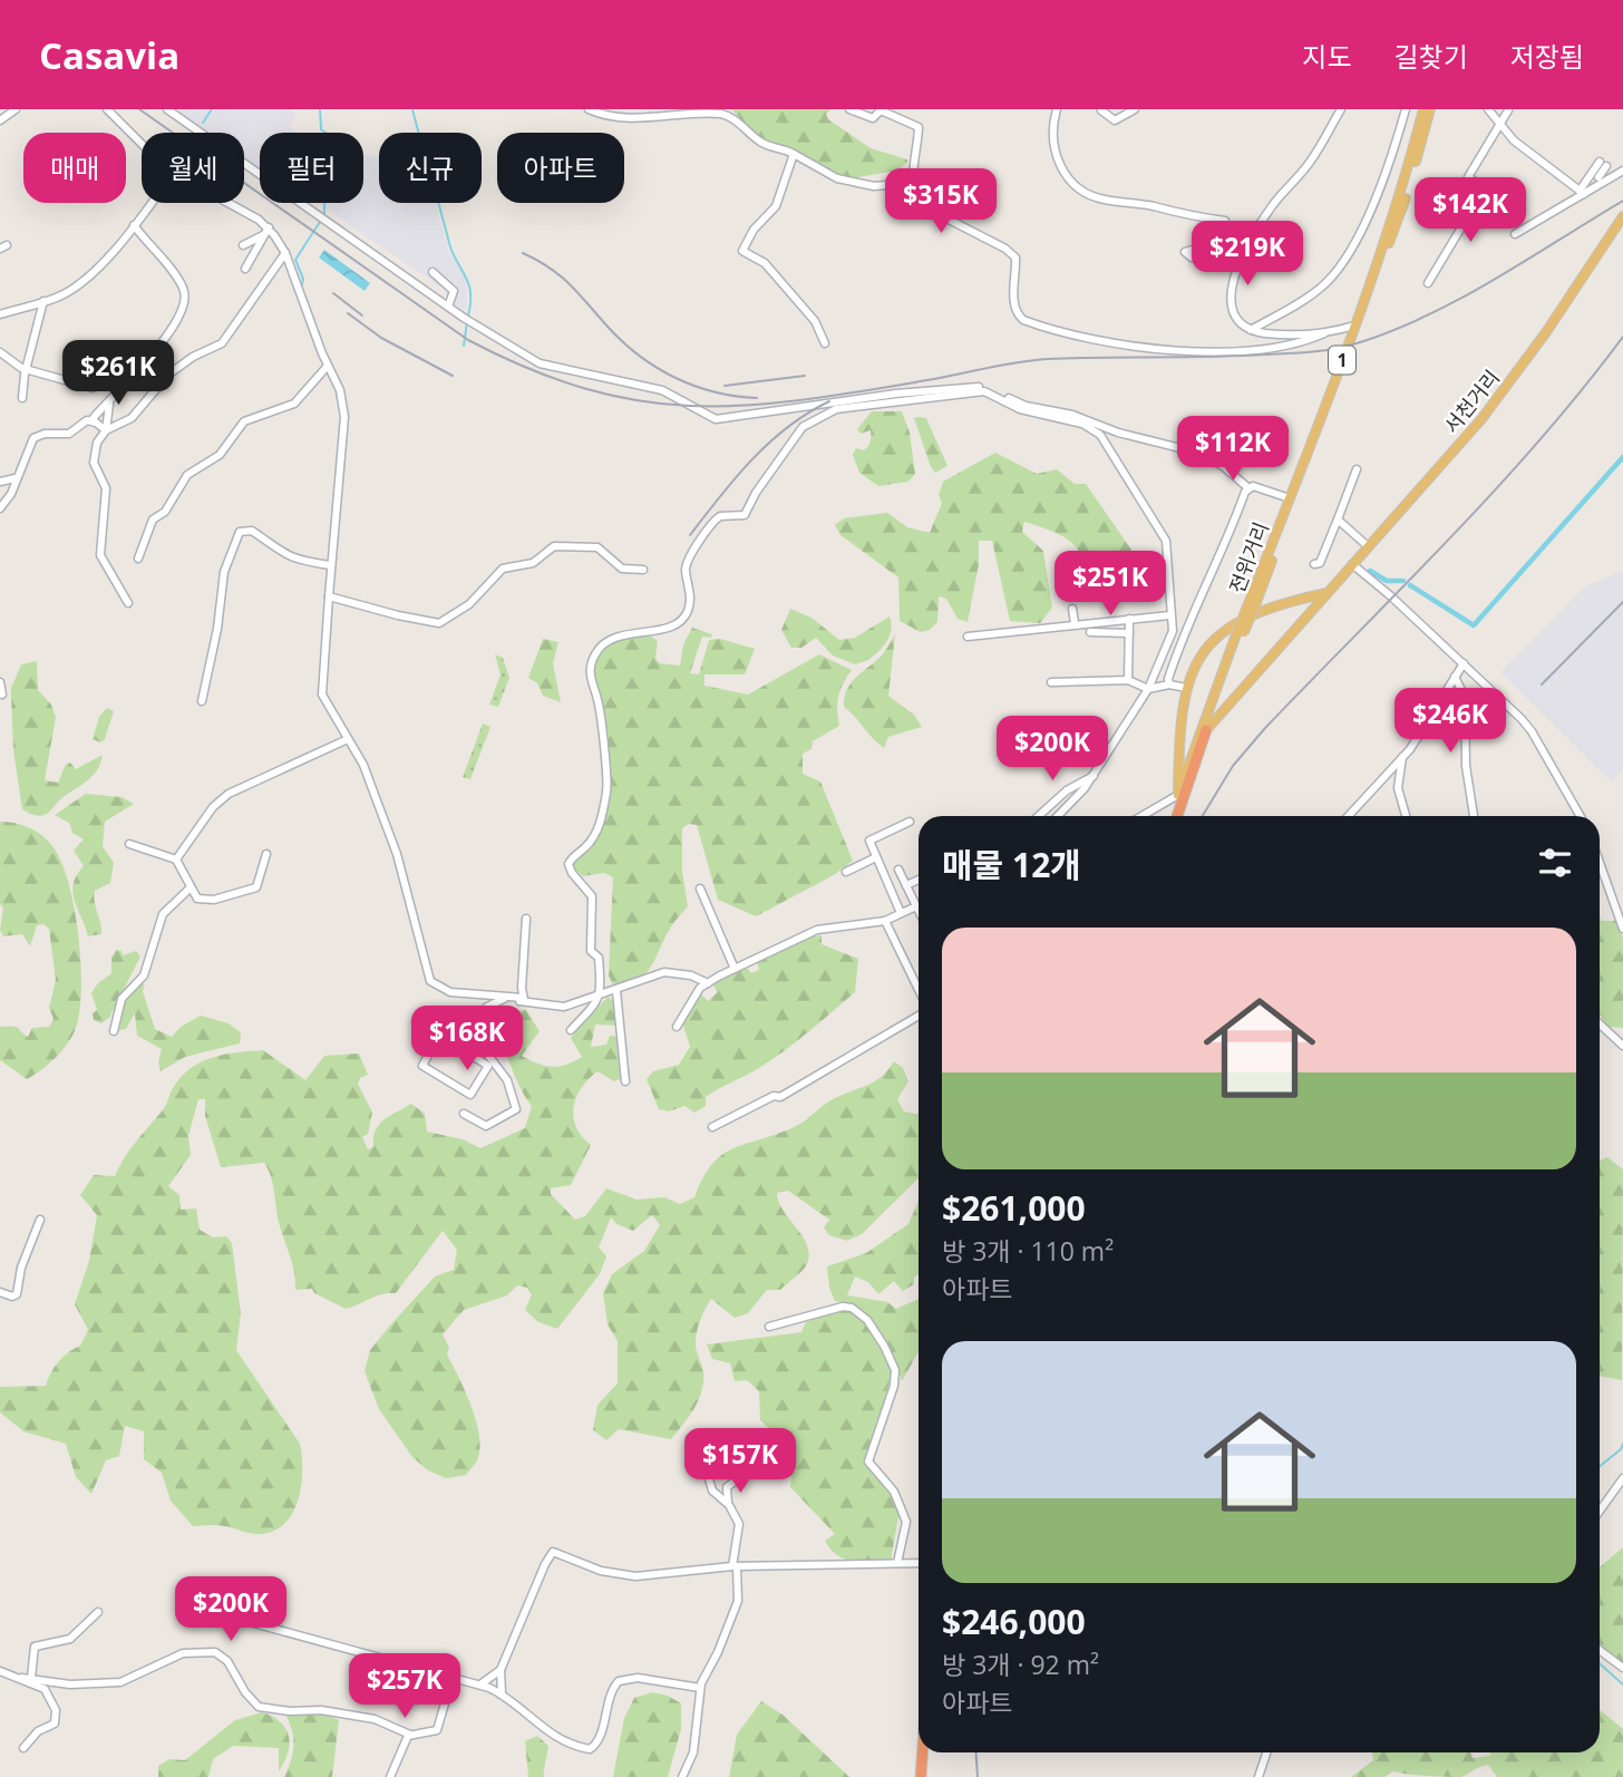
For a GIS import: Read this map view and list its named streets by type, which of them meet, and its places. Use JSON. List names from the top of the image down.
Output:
{
  "streets": {
    "highway": ["1"],
    "main road": ["서천거리", "전위거리"]
  },
  "crossings": [
    ["1", "서천거리"],
    ["1", "전위거리"],
    ["서천거리", "전위거리"]
  ],
  "page": {
    "header": "Casavia",
    "nav": ["지도", "길찾기", "저장됨"],
    "chip": [
      "매매",
      "월세",
      "필터",
      "신규",
      "아파트"
    ],
    "price": [
      "$315K",
      "$142K",
      "$219K",
      "$261K",
      "$112K",
      "$251K",
      "$246K",
      "$200K",
      "$168K",
      "$157K",
      "$200K",
      "$257K"
    ],
    "heading": "매물 12개",
    "list": [
      {
        "name": "$261,000",
        "note": "방 3개 · 110 m² · 아파트"
      },
      {
        "name": "$246,000",
        "note": "방 3개 · 92 m² · 아파트"
      }
    ]
  }
}
